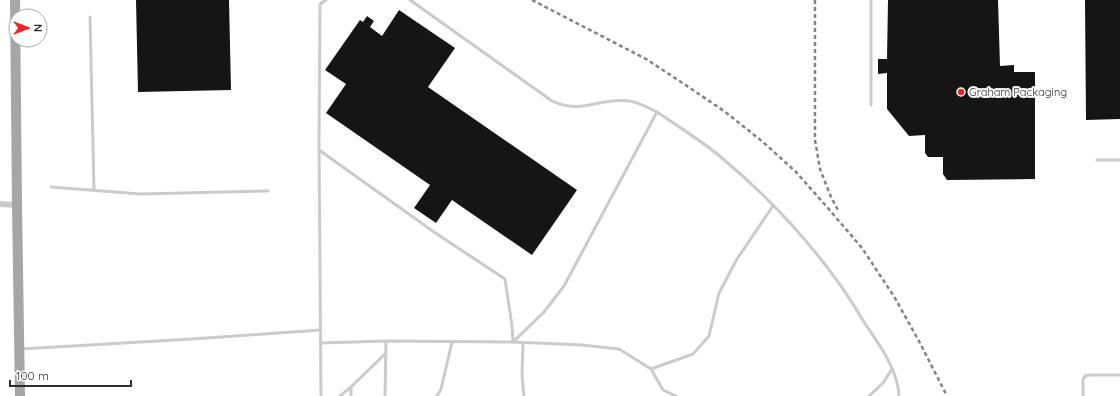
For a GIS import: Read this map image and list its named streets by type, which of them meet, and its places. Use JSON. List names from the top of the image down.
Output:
{
  "places": ["Graham Packaging"],
  "scale_bar": "100 m",
  "north": "right"
}
